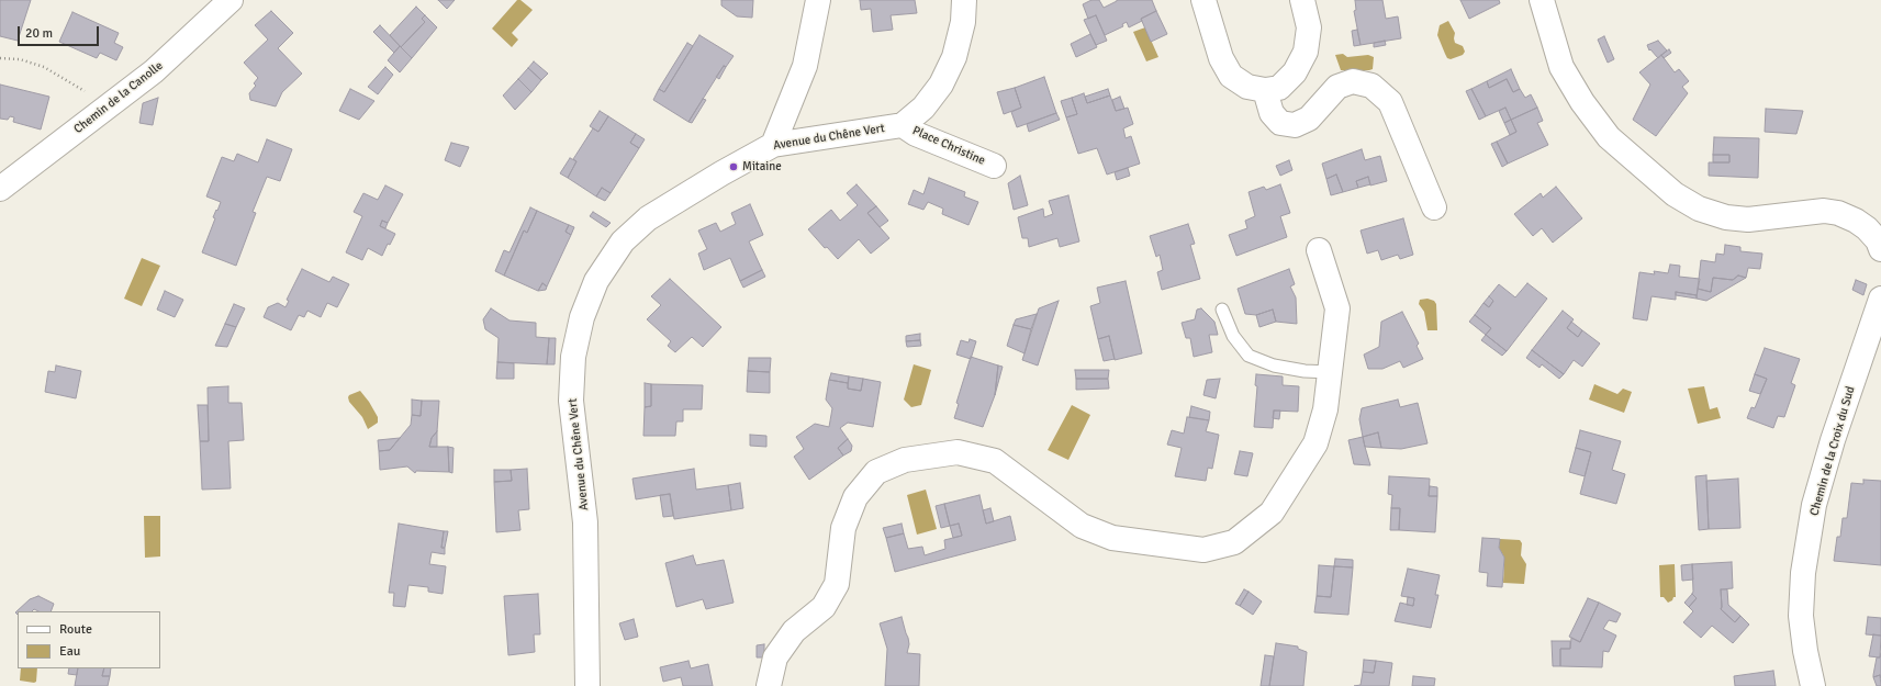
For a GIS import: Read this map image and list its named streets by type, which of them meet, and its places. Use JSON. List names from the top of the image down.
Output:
{
  "streets": {
    "street": [
      "Chemin de la Canolle",
      "Avenue du Chêne Vert",
      "Place Christine",
      "Chemin de la Croix du Sud"
    ]
  },
  "crossings": [
    ["Avenue du Chêne Vert", "Place Christine"]
  ],
  "places": ["Mitaine"],
  "legend": ["Route", "Eau"],
  "scale_bar": "20 m"
}
